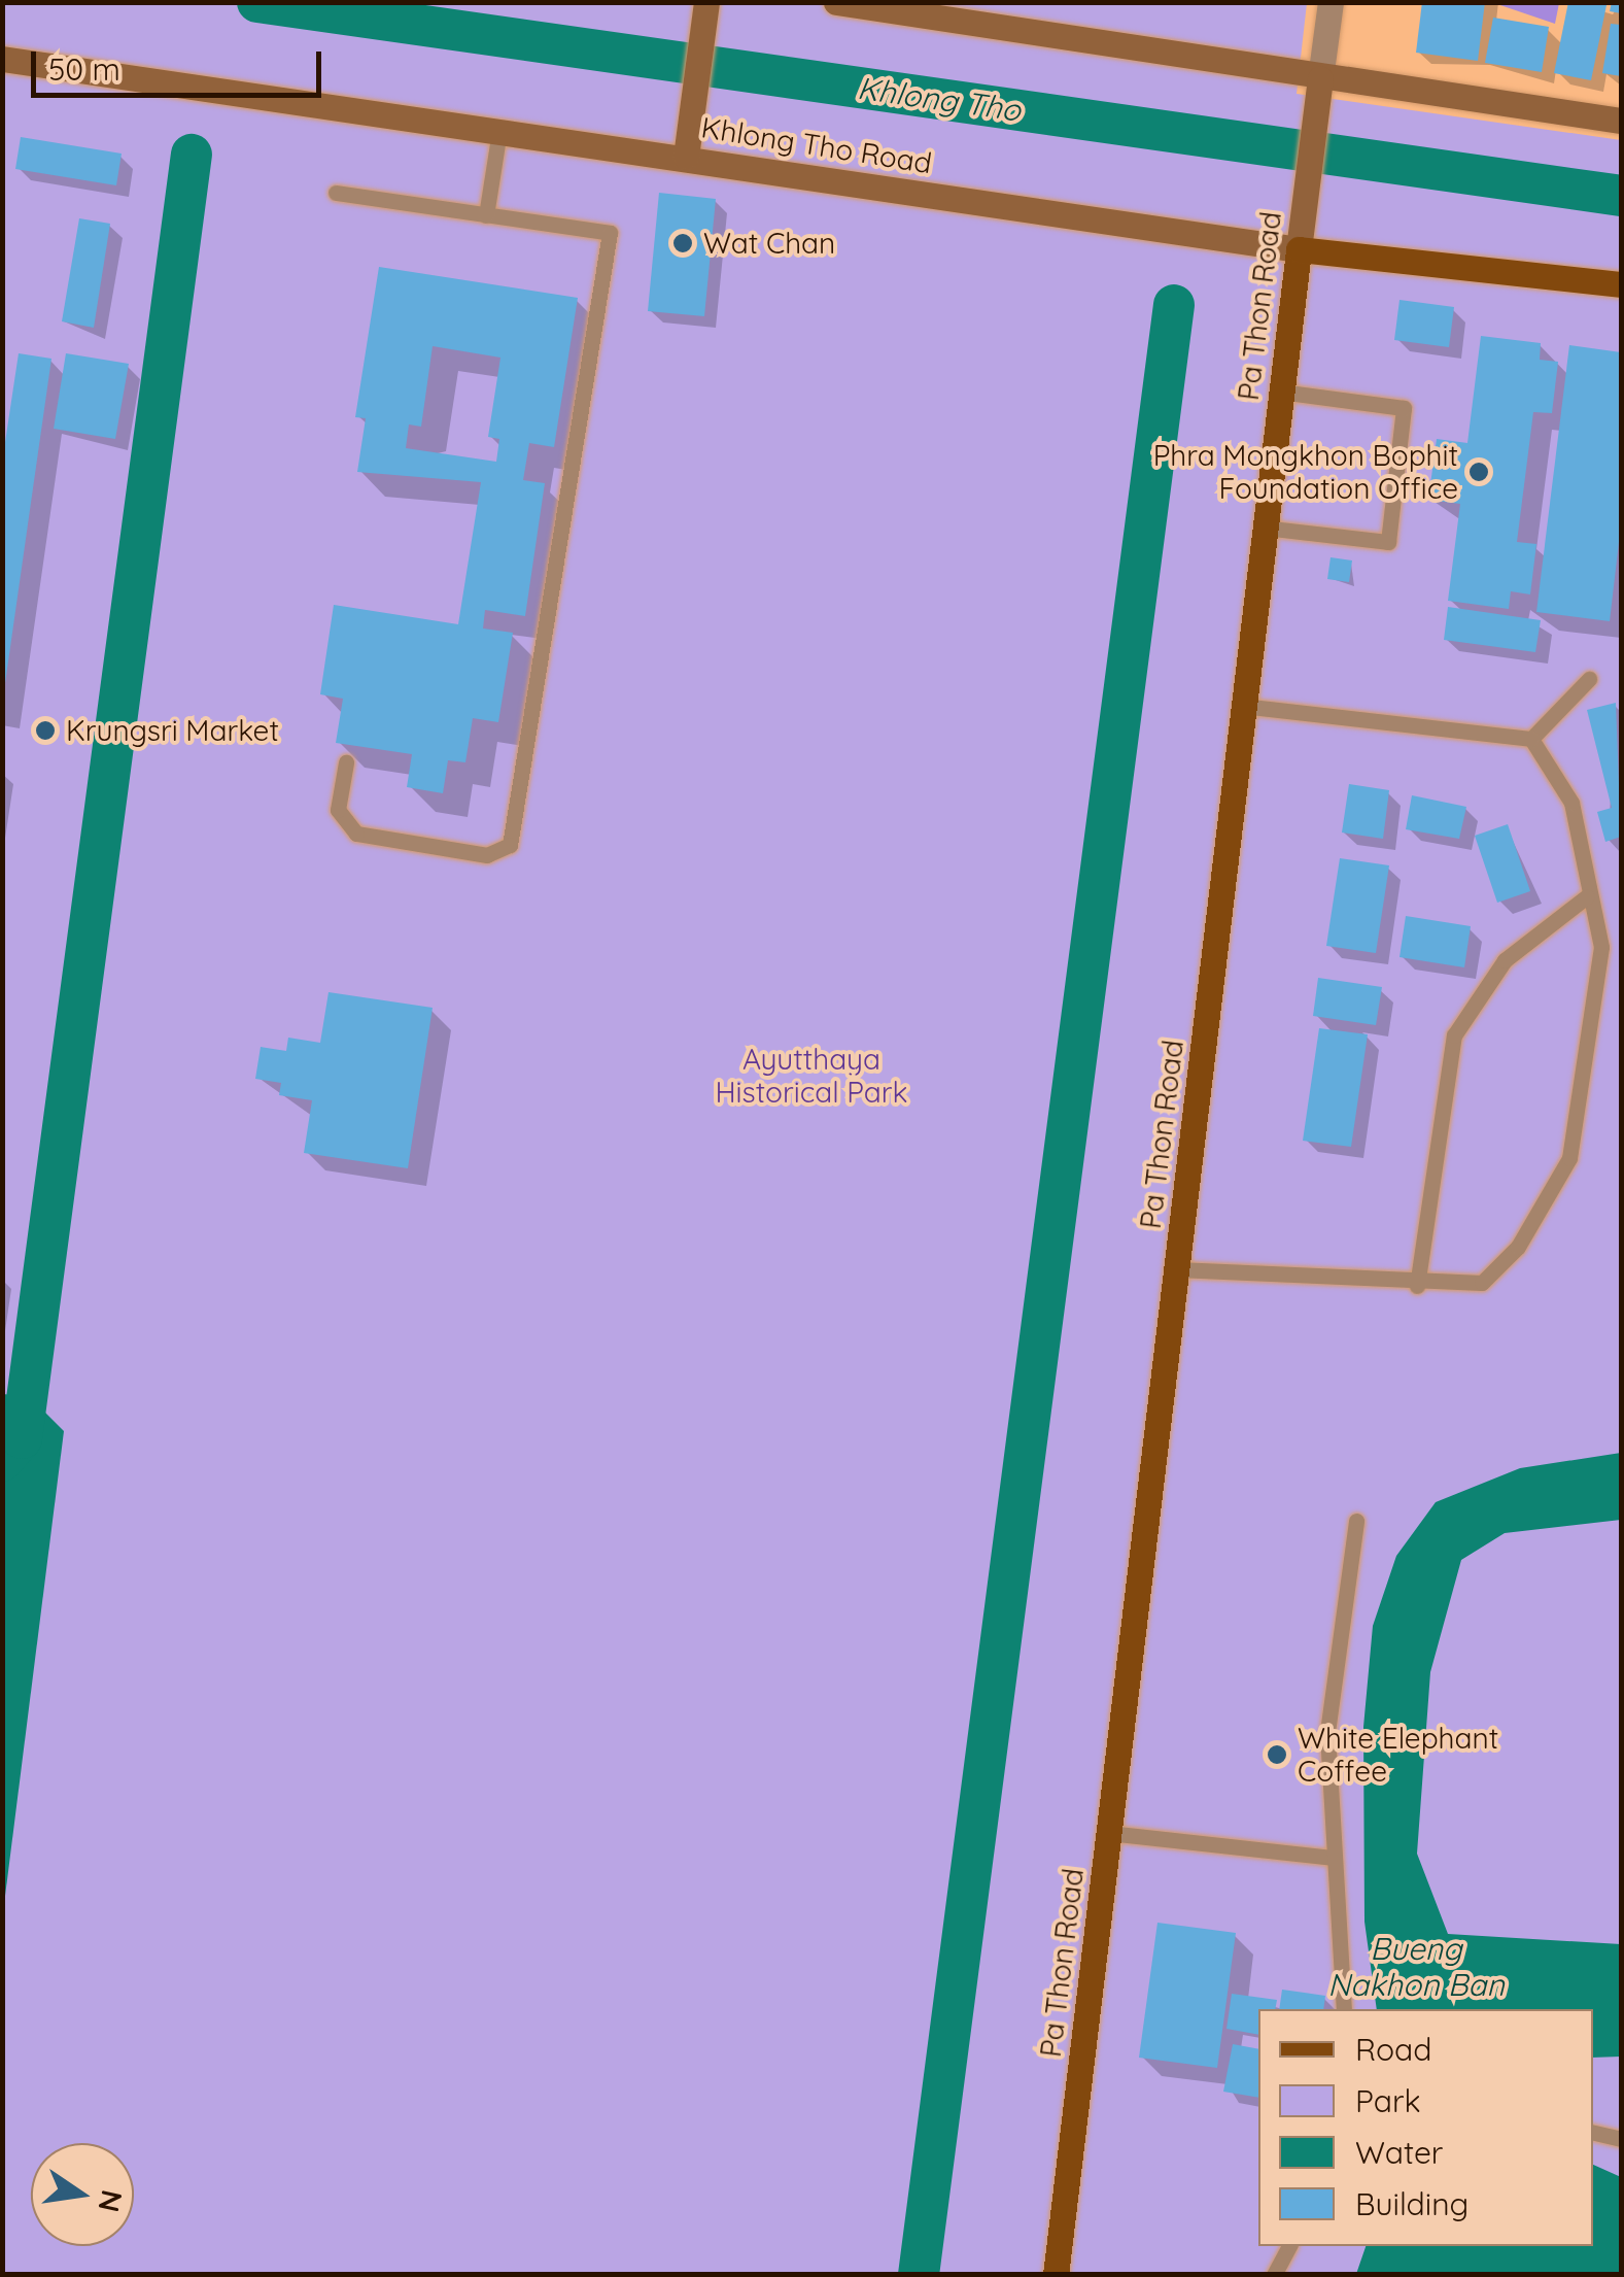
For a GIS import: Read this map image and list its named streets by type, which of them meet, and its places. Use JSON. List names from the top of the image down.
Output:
{
  "streets": {
    "main road": ["Khlong Tho Road", "Pa Thon Road"]
  },
  "crossings": [
    ["Khlong Tho Road", "Pa Thon Road"]
  ],
  "water": ["Khlong Tho", "Bueng Nakhon Ban"],
  "parks": ["Ayutthaya Historical Park"],
  "places": [
    "Wat Chan",
    "Phra Mongkhon Bophit Foundation Office",
    "Krungsri Market",
    "White Elephant Coffee"
  ],
  "legend": [
    "Road",
    "Park",
    "Water",
    "Building"
  ],
  "scale_bar": "50 m",
  "north": "right"
}
